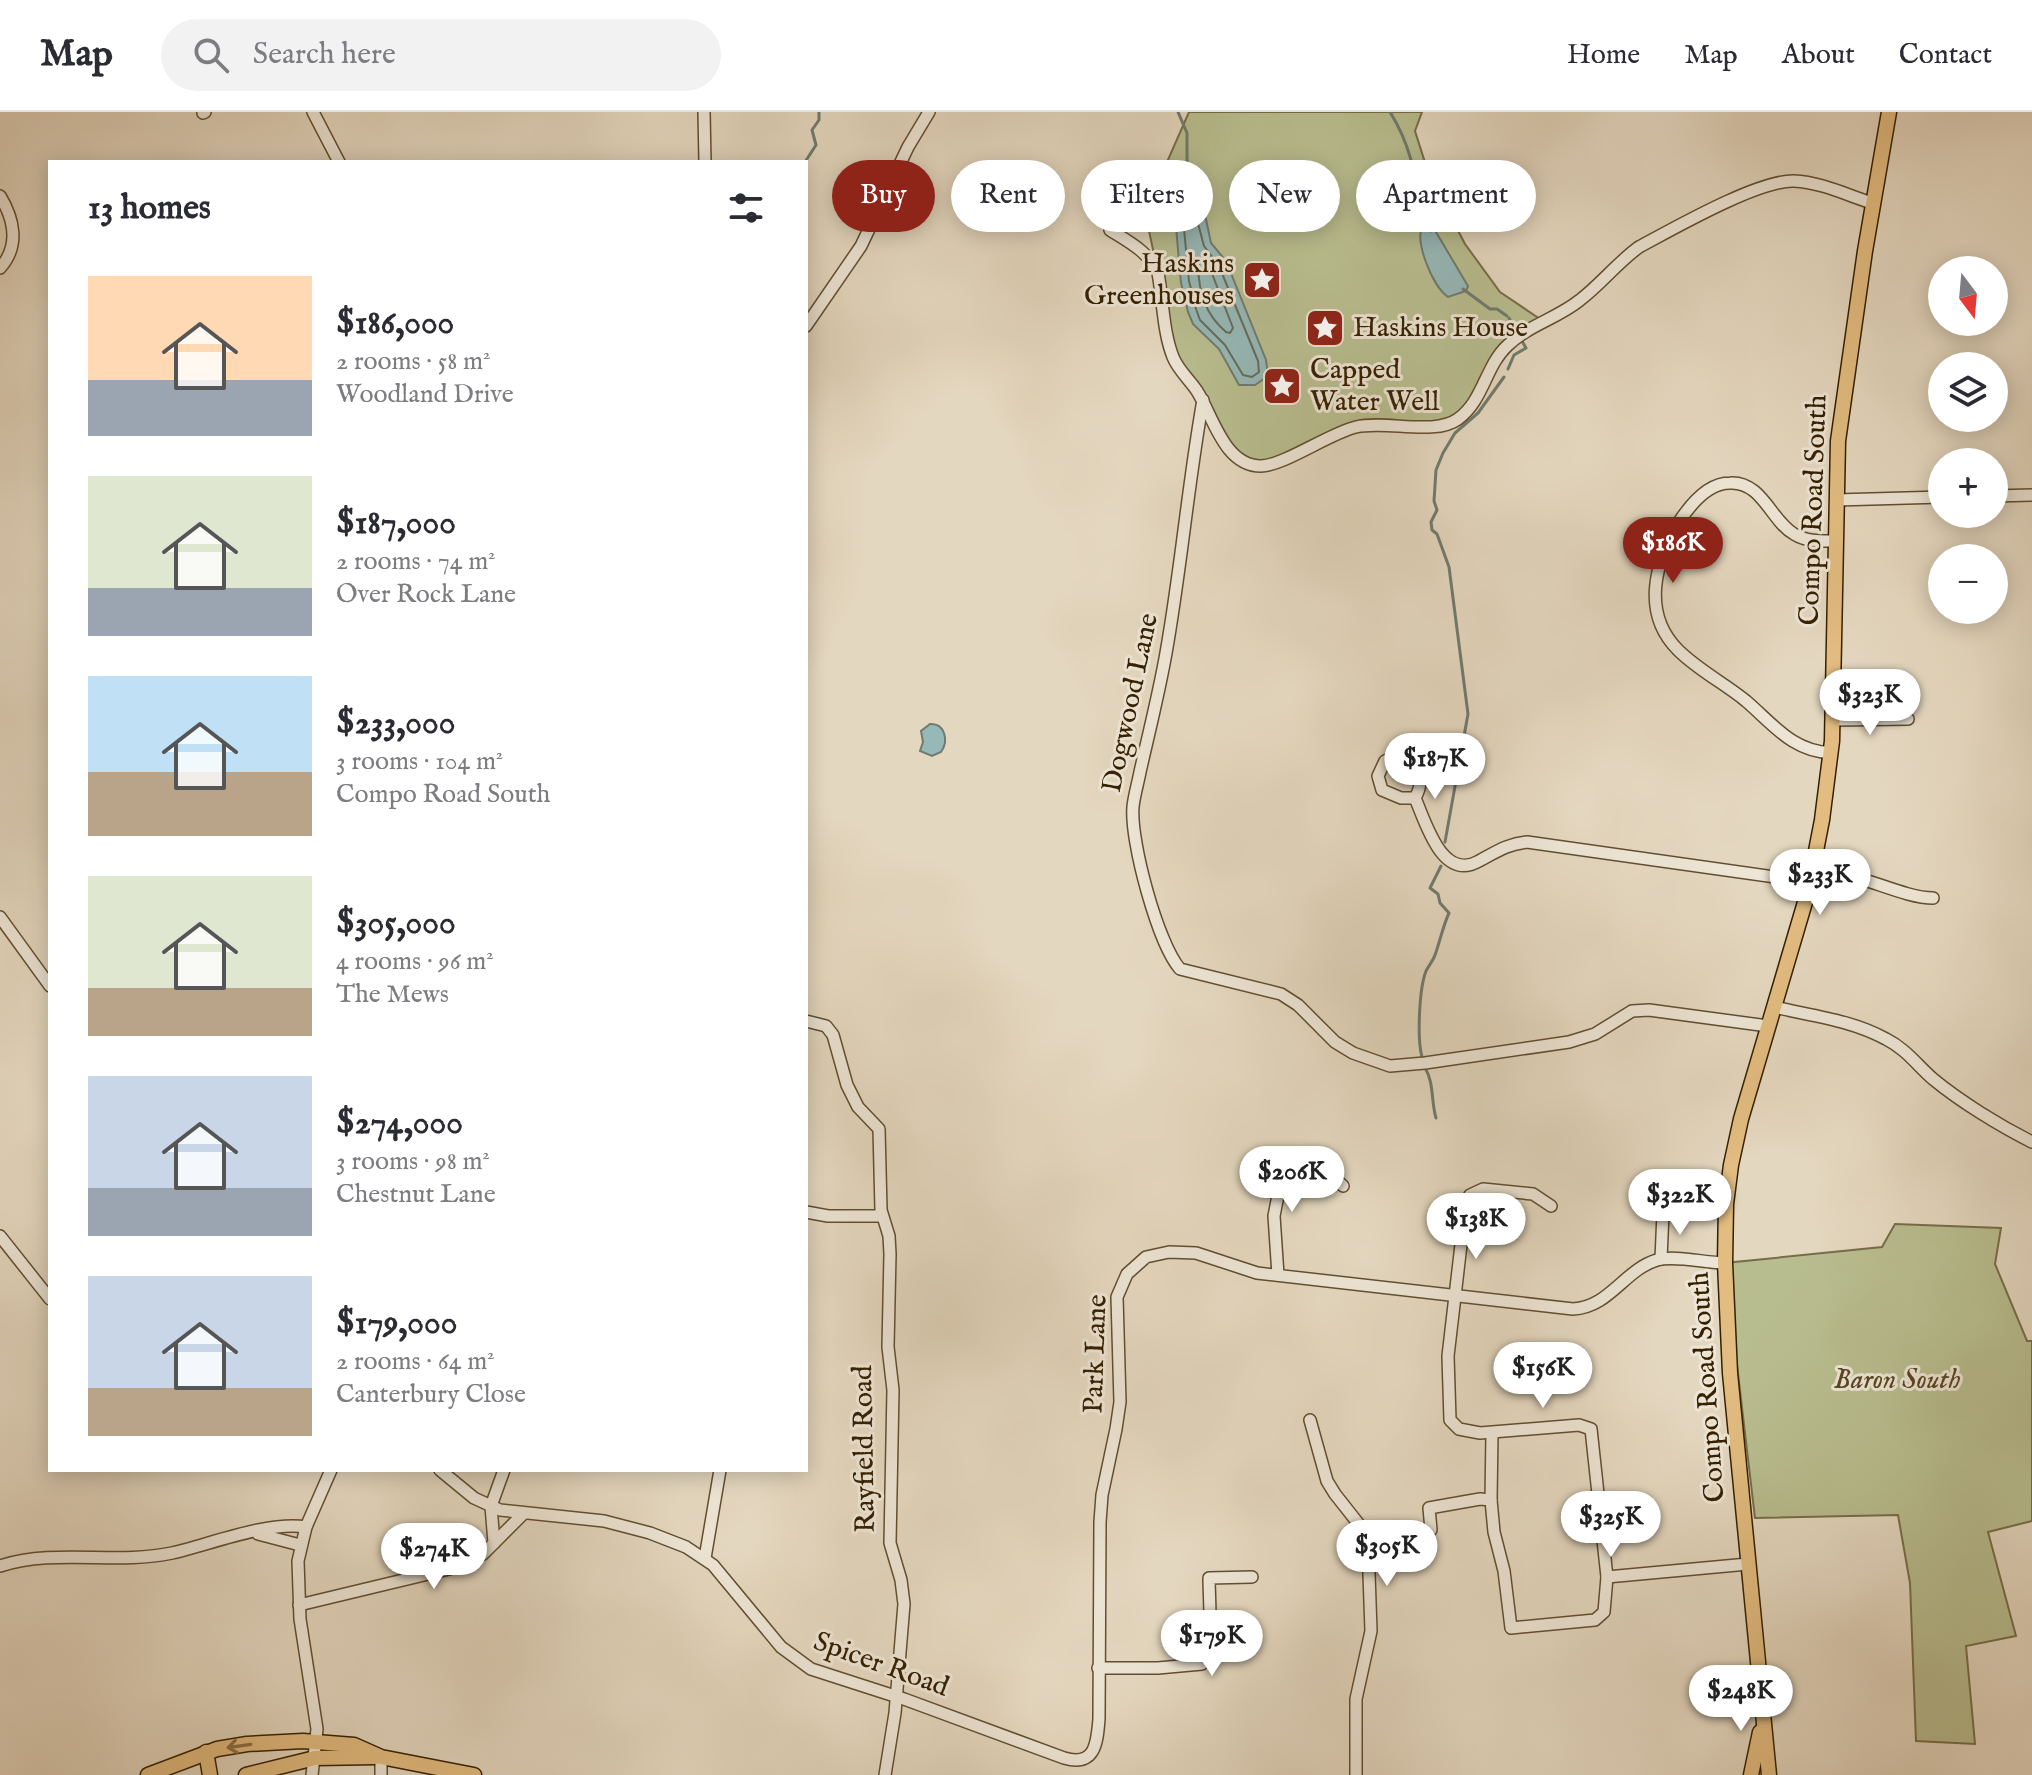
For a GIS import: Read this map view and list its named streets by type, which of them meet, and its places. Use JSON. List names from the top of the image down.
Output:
{
  "streets": {
    "main road": ["Compo Road South"],
    "street": [
      "Dogwood Lane",
      "Park Lane",
      "Rayfield Road",
      "Spicer Road"
    ]
  },
  "crossings": [
    ["Compo Road South", "Dogwood Lane"],
    ["Park Lane", "Spicer Road"],
    ["Rayfield Road", "Spicer Road"]
  ],
  "parks": ["Baron South"],
  "places": {
    "place": ["Haskins Greenhouses", "Haskins House", "Capped Water Well"]
  },
  "north": "bottom",
  "page": {
    "header": "Map",
    "search": "Search here",
    "nav": [
      "Home",
      "Map",
      "About",
      "Contact"
    ],
    "chip": [
      "Buy",
      "Rent",
      "Filters",
      "New",
      "Apartment"
    ],
    "heading": "13 homes",
    "map_buttons": ["+", "−"],
    "list": [
      {
        "name": "$186,000",
        "note": "2 rooms · 58 m² · Woodland Drive"
      },
      {
        "name": "$187,000",
        "note": "2 rooms · 74 m² · Over Rock Lane"
      },
      {
        "name": "$233,000",
        "note": "3 rooms · 104 m² · Compo Road South"
      },
      {
        "name": "$305,000",
        "note": "4 rooms · 96 m² · The Mews"
      },
      {
        "name": "$274,000",
        "note": "3 rooms · 98 m² · Chestnut Lane"
      },
      {
        "name": "$179,000",
        "note": "2 rooms · 64 m² · Canterbury Close"
      }
    ],
    "price": [
      "$186K",
      "$323K",
      "$187K",
      "$233K",
      "$206K",
      "$322K",
      "$138K",
      "$156K",
      "$325K",
      "$305K",
      "$274K",
      "$179K",
      "$248K"
    ]
  }
}
